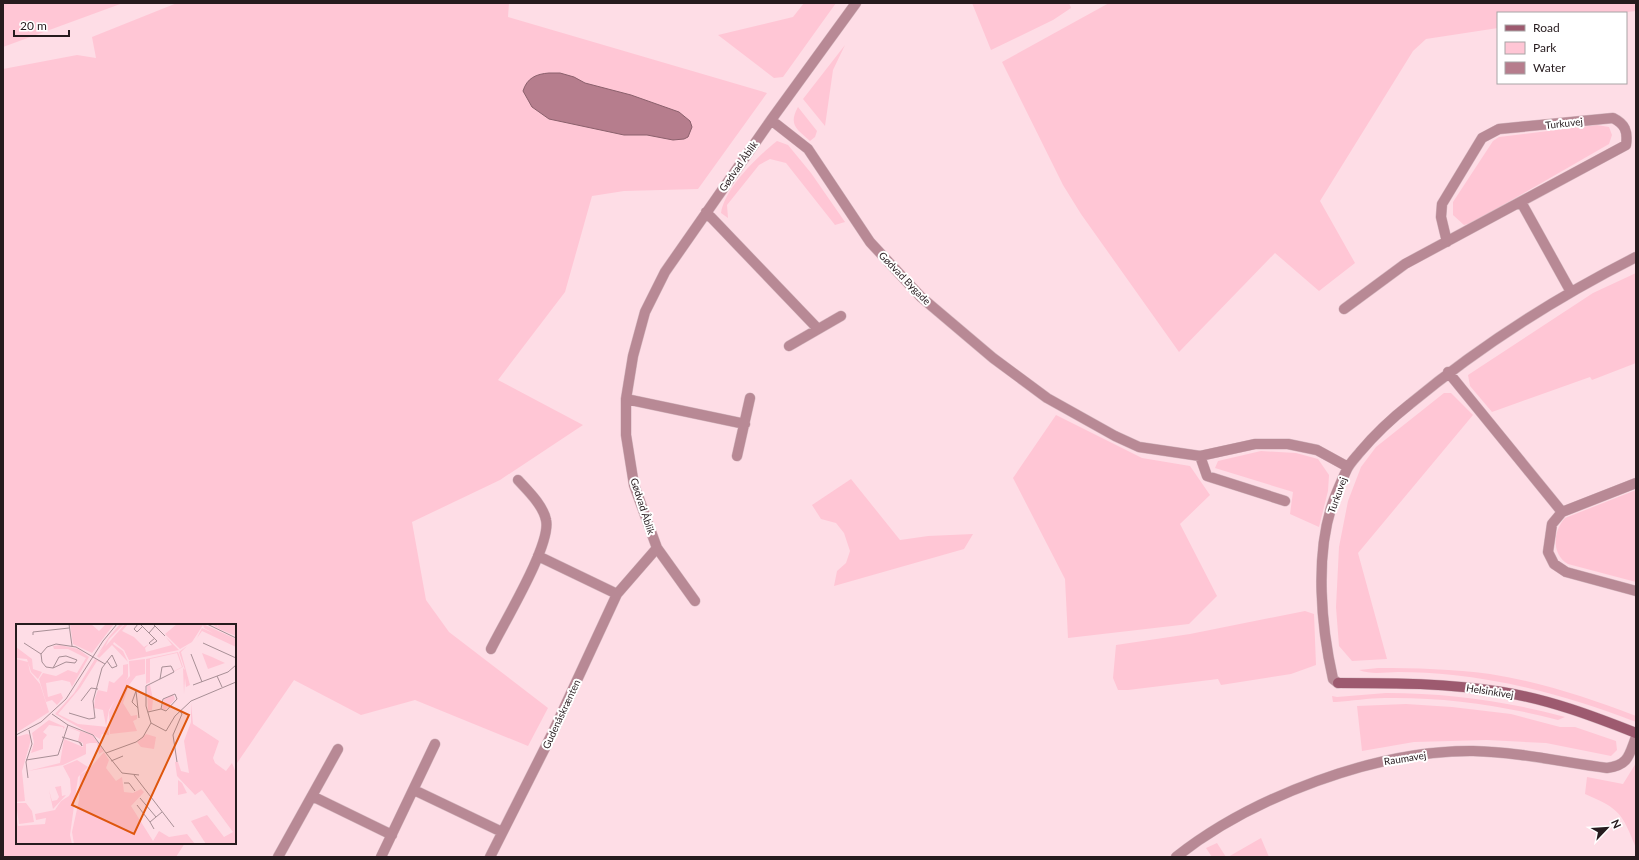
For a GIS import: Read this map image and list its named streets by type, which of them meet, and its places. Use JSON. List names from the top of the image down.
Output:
{
  "streets": {
    "street": [
      "Turkuvej",
      "Gødvad Åblik",
      "Gødvad Bygade",
      "Helsinkivej",
      "Gudenåskrænten",
      "Raumavej"
    ]
  },
  "crossings": [
    ["Turkuvej", "Gødvad Bygade"],
    ["Turkuvej", "Helsinkivej"],
    ["Gødvad Åblik", "Gødvad Bygade"],
    ["Gødvad Åblik", "Gudenåskrænten"]
  ],
  "legend": ["Road", "Park", "Water"],
  "scale_bar": "20 m",
  "north": "top right"
}
